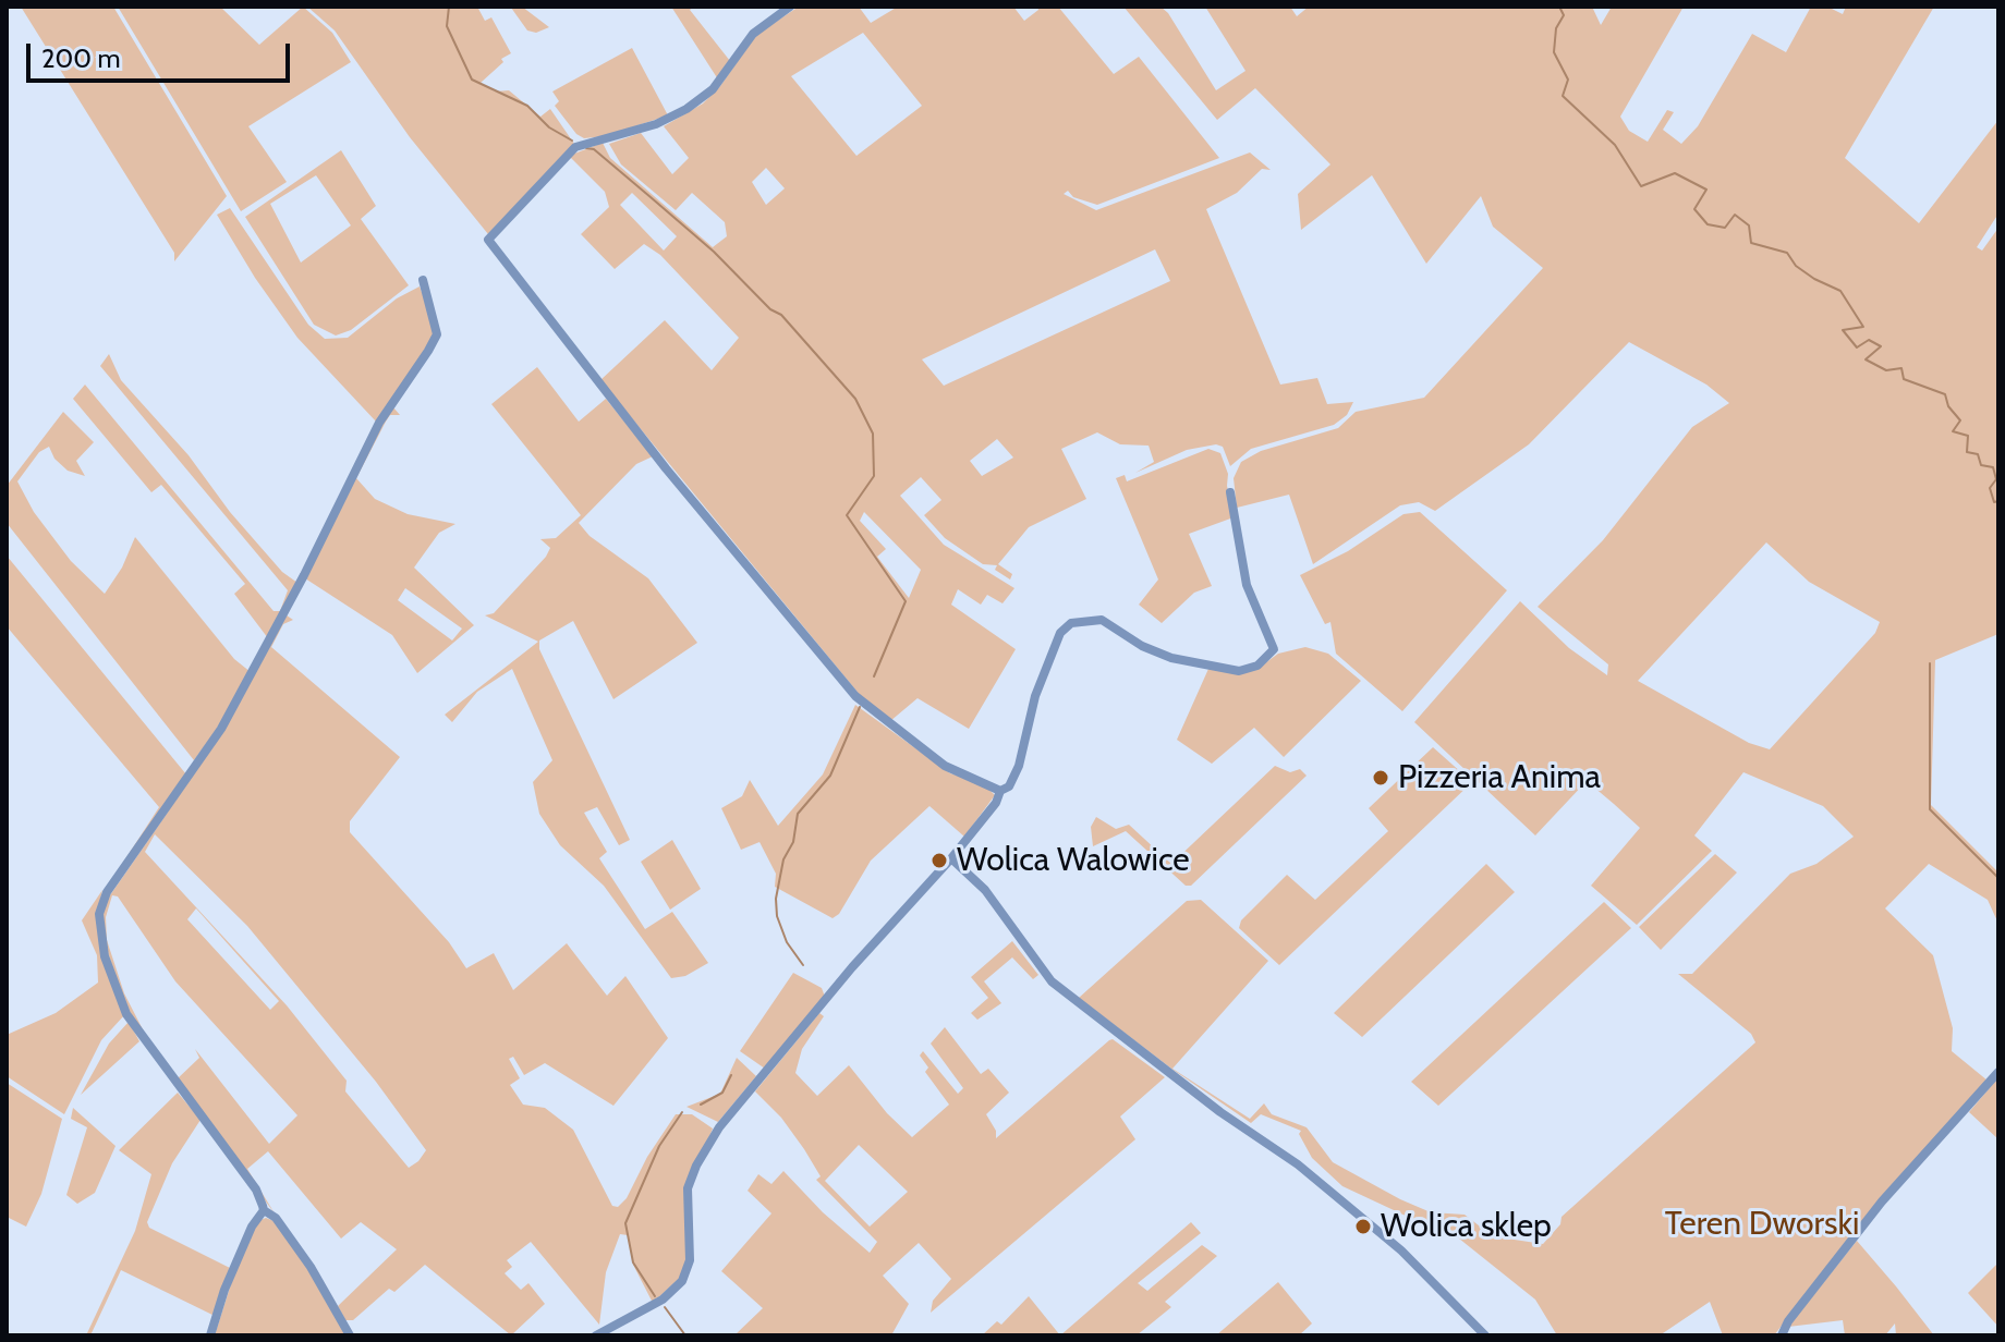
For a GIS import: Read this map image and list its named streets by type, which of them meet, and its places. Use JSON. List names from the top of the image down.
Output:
{
  "parks": ["Teren Dworski"],
  "places": ["Pizzeria Anima", "Wolica Walowice", "Wolica sklep"],
  "scale_bar": "200 m"
}
